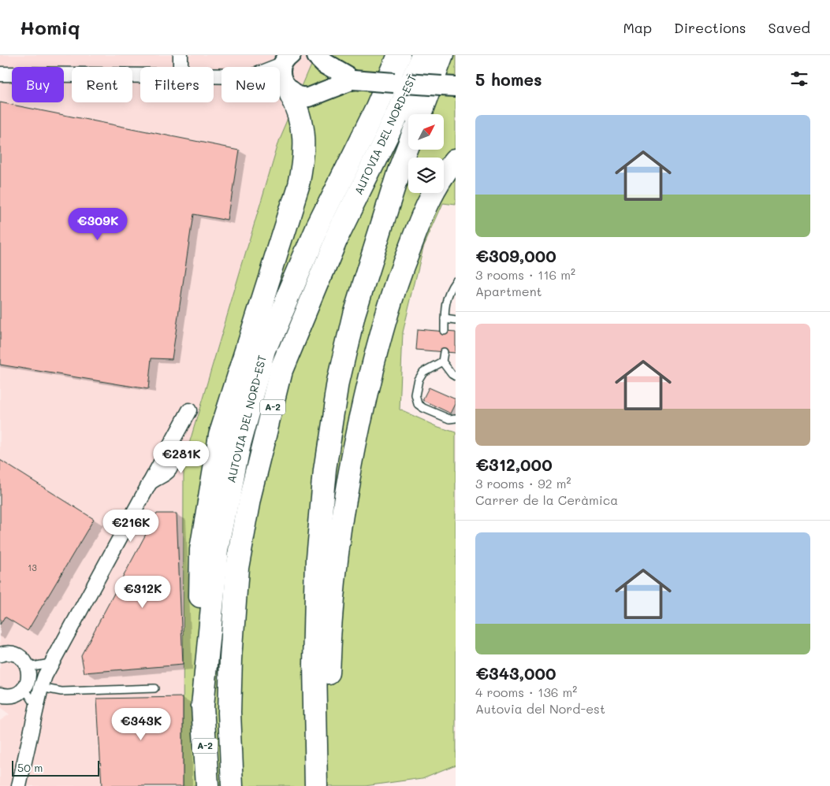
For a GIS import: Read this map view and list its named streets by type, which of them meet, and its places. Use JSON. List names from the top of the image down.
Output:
{
  "streets": {
    "highway": ["AUTOVIA DEL NORD-EST", "A-2"]
  },
  "house_numbers": ["13"],
  "scale_bar": "50 m",
  "north": "top right",
  "page": {
    "header": "Homiq",
    "nav": ["Map", "Directions", "Saved"],
    "heading": "5 homes",
    "chip": [
      "Buy",
      "Rent",
      "Filters",
      "New"
    ],
    "list": [
      {
        "name": "€309,000",
        "note": "3 rooms · 116 m² · Apartment"
      },
      {
        "name": "€312,000",
        "note": "3 rooms · 92 m² · Carrer de la Ceràmica"
      },
      {
        "name": "€343,000",
        "note": "4 rooms · 136 m² · Autovia del Nord-est"
      }
    ],
    "price": [
      "€309K",
      "€281K",
      "€216K",
      "€312K",
      "€343K"
    ],
    "scale": "50 m"
  }
}
